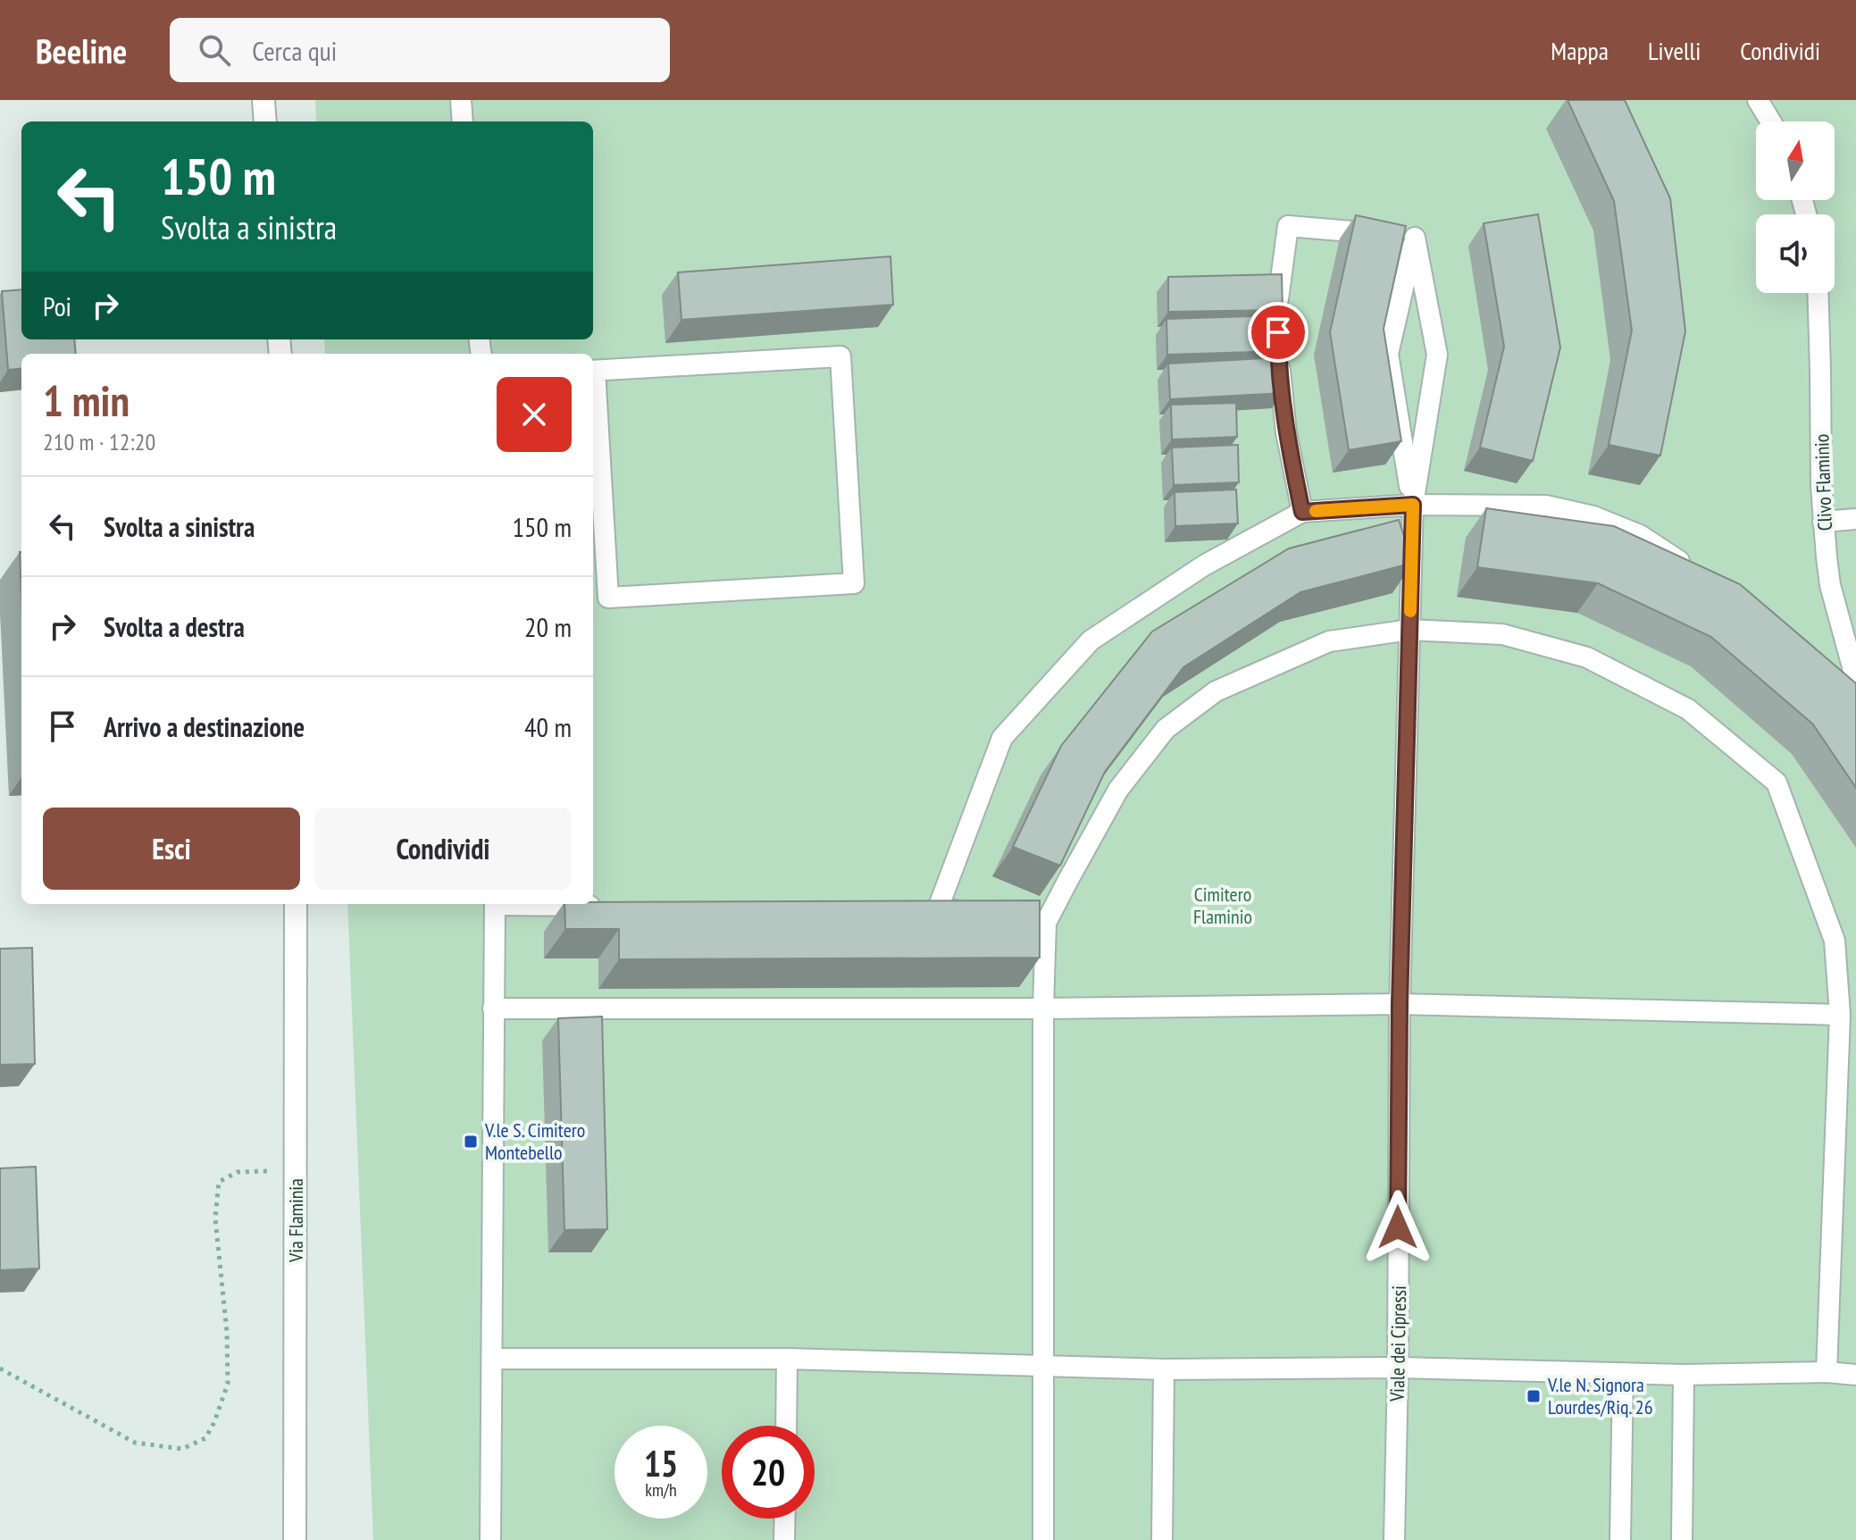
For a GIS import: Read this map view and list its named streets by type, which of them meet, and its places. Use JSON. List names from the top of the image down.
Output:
{
  "streets": {
    "street": ["Via Flaminia"],
    "lane": ["Clivo Flaminio", "Viale dei Cipressi"]
  },
  "parks": ["Cimitero Flaminio"],
  "places": {
    "transit": ["V.le S. Cimitero Montebello", "V.le N. Signora Lourdes/Riq. 26"]
  },
  "north": "top",
  "page": {
    "header": "Beeline",
    "search": "Cerca qui",
    "nav": ["Mappa", "Livelli", "Condividi"],
    "turn": ["150 m", "Svolta a sinistra"],
    "then": "Poi",
    "heading": ["1 min", "210 m · 12:20"],
    "list": [
      {
        "name": "Svolta a sinistra",
        "value": "150 m"
      },
      {
        "name": "Svolta a destra",
        "value": "20 m"
      },
      {
        "name": "Arrivo a destinazione",
        "value": "40 m"
      }
    ],
    "buttons": ["Esci", "Condividi"],
    "speed": "15 km/h",
    "limit": "20"
  }
}
